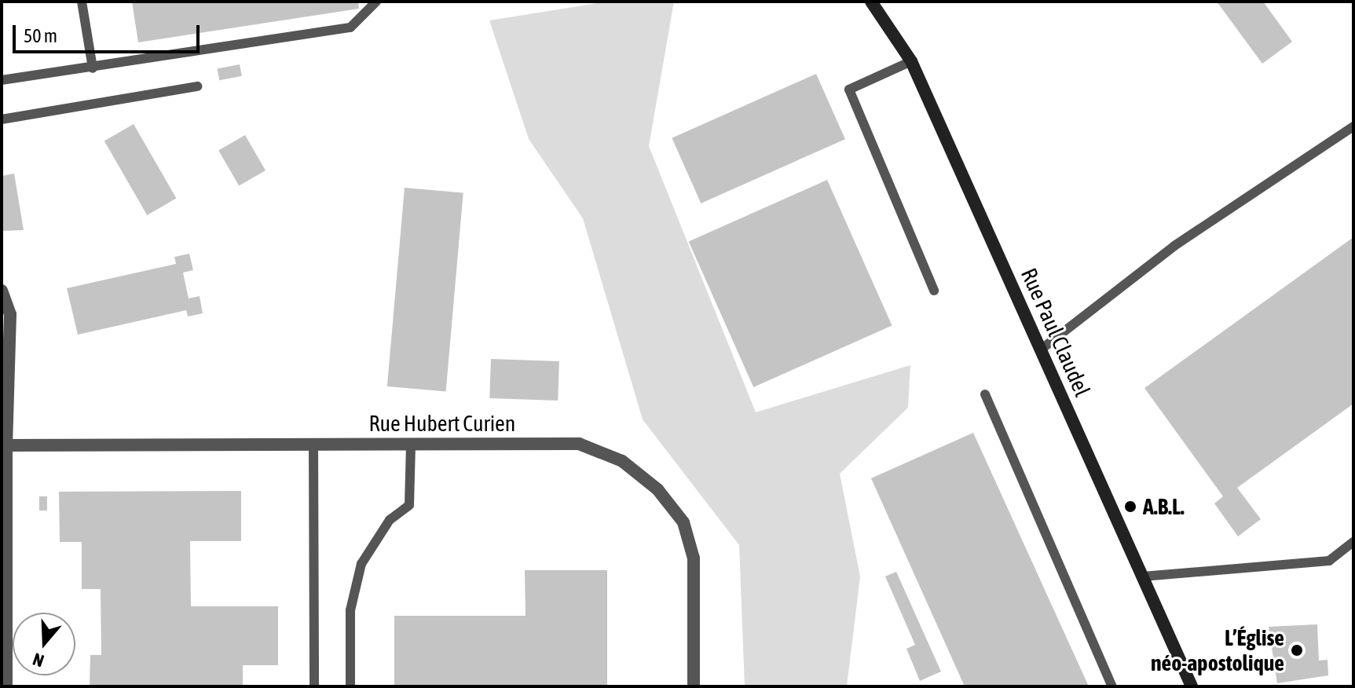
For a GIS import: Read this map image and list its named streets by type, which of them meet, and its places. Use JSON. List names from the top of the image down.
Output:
{
  "streets": {
    "street": ["Rue Paul Claudel", "Rue Hubert Curien"]
  },
  "places": ["A.B.L.", "L’Église néo-apostolique"],
  "scale_bar": "50 m",
  "north": "bottom"
}
